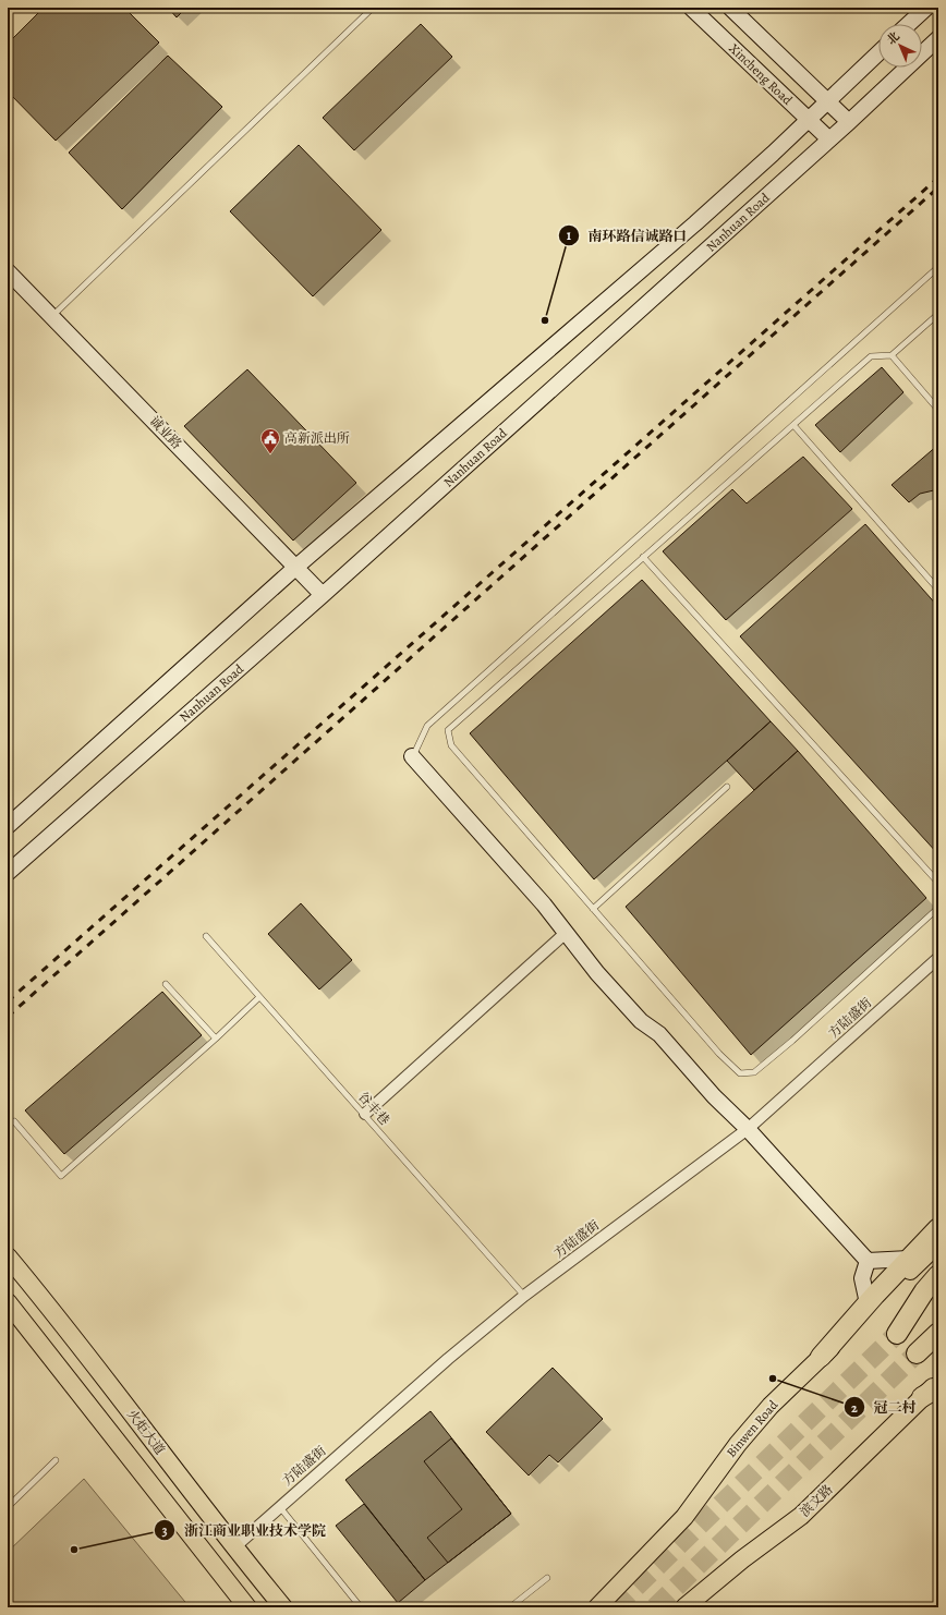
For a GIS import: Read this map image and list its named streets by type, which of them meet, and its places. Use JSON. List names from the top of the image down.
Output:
{
  "streets": {
    "main road": [
      "Xincheng Road",
      "Nanhuan Road",
      "诚业路",
      "Binwen Road",
      "火炬大道",
      "滨文路"
    ],
    "street": ["方陆盛街"],
    "lane": ["谷丰巷"]
  },
  "crossings": [
    ["Xincheng Road", "Nanhuan Road"],
    ["Nanhuan Road", "诚业路"],
    ["方陆盛街", "谷丰巷"],
    ["方陆盛街", "火炬大道"]
  ],
  "places": {
    "other": ["南环路信诚路口", "冠二村", "浙江商业职业技术学院"],
    "public building": ["高新派出所"]
  },
  "north": "top left"
}
